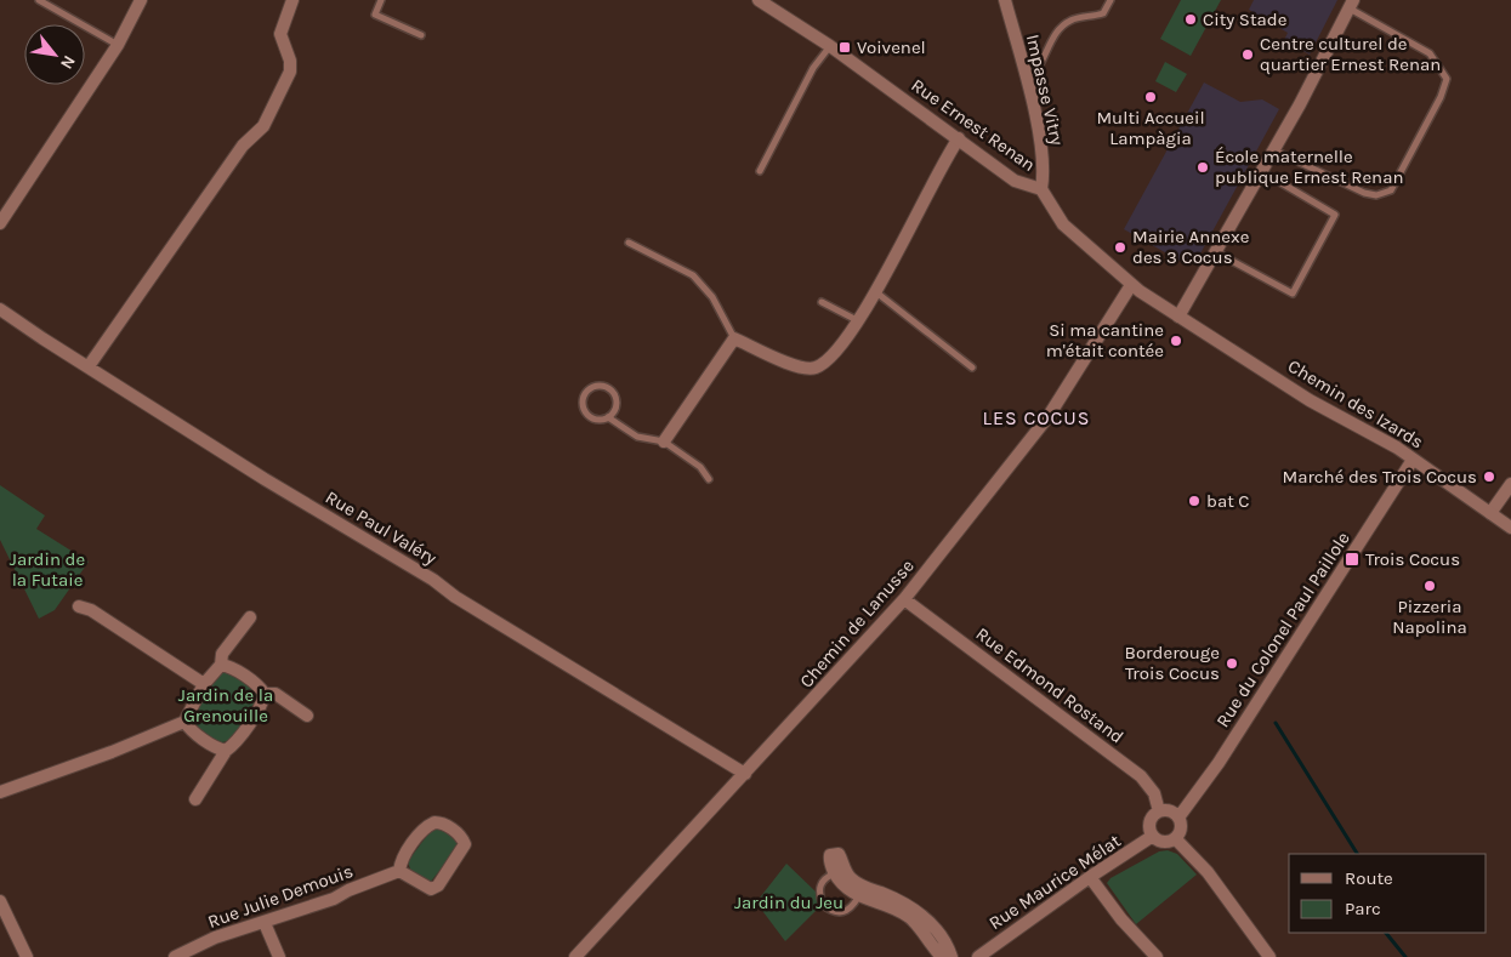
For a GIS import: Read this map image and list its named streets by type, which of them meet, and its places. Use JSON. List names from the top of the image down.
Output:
{
  "streets": {
    "street": [
      "Impasse Vitry",
      "Rue Ernest Renan",
      "Chemin des Izards",
      "Rue Paul Valéry",
      "Chemin de Lanusse",
      "Rue du Colonel Paul Paillole",
      "Rue Edmond Rostand",
      "Rue Maurice Mélat",
      "Rue Julie Demouis"
    ]
  },
  "crossings": [
    ["Impasse Vitry", "Rue Ernest Renan"],
    ["Rue Ernest Renan", "Chemin des Izards"],
    ["Rue Ernest Renan", "Chemin de Lanusse"],
    ["Chemin des Izards", "Rue du Colonel Paul Paillole"],
    ["Rue Paul Valéry", "Chemin de Lanusse"],
    ["Chemin de Lanusse", "Rue Edmond Rostand"],
    ["Rue du Colonel Paul Paillole", "Rue Edmond Rostand"],
    ["Rue du Colonel Paul Paillole", "Rue Maurice Mélat"],
    ["Rue Edmond Rostand", "Rue Maurice Mélat"]
  ],
  "districts": ["LES COCUS"],
  "parks": ["Jardin de la Futaie", "Jardin de la Grenouille", "Jardin du Jeu"],
  "places": {
    "other": [
      "City Stade",
      "Centre culturel de quartier Ernest Renan",
      "Multi Accueil Lampàgia",
      "École maternelle publique Ernest Renan",
      "Mairie Annexe des 3 Cocus",
      "Si ma cantine m'était contée",
      "Marché des Trois Cocus",
      "bat C",
      "Pizzeria Napolina",
      "Borderouge Trois Cocus"
    ],
    "transit": ["Voivenel", "Trois Cocus"]
  },
  "legend": ["Route", "Parc"],
  "north": "bottom right"
}
